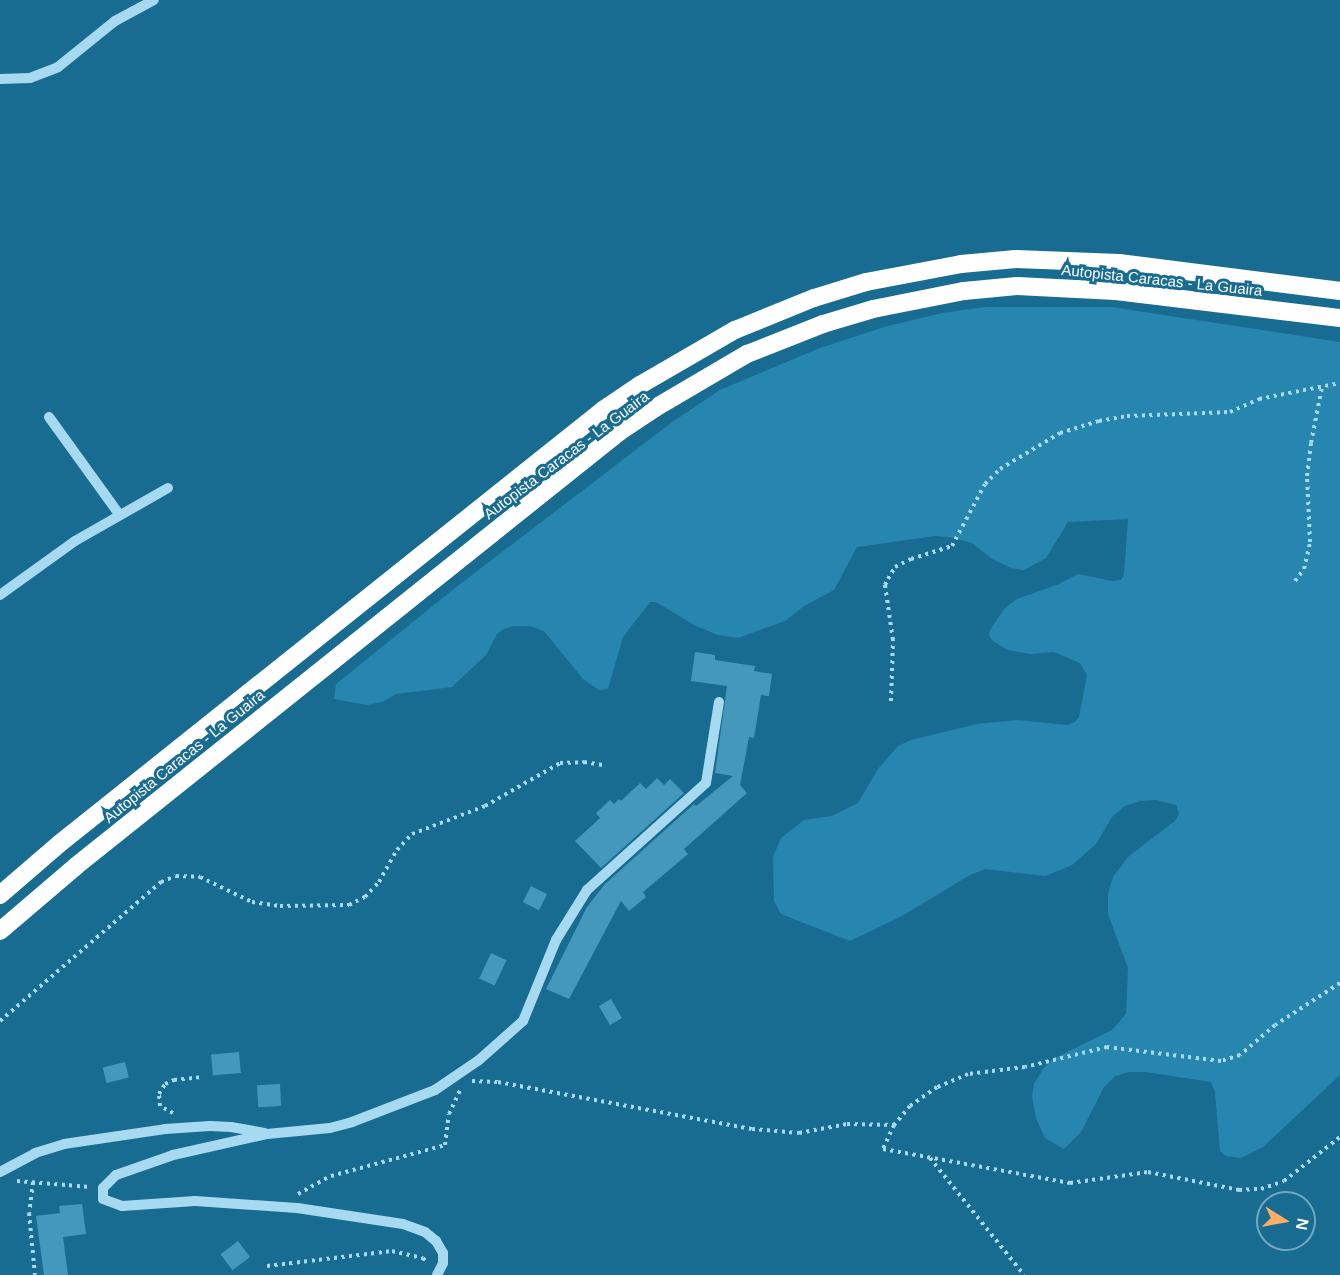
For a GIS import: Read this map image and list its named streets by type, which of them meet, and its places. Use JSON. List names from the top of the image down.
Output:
{
  "streets": {
    "highway": ["Autopista Caracas - La Guaira"]
  },
  "north": "right"
}
